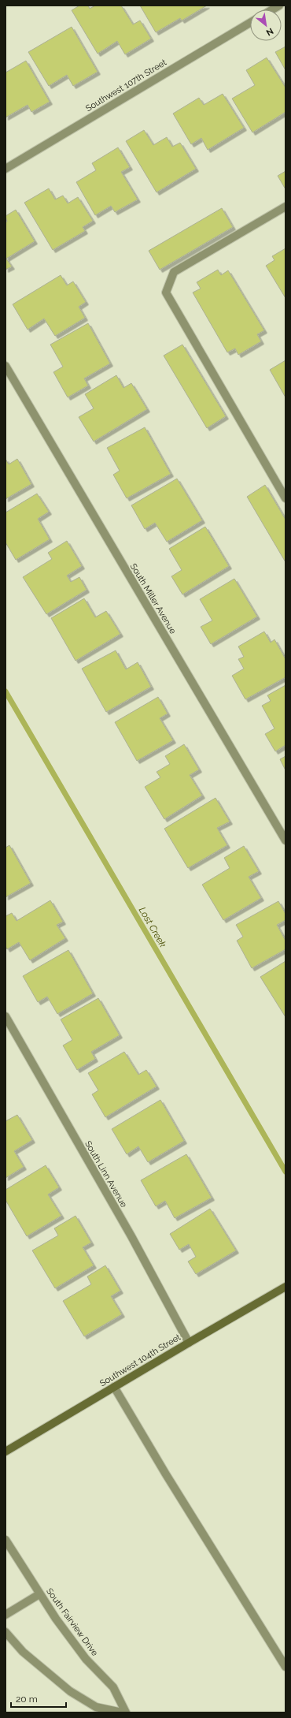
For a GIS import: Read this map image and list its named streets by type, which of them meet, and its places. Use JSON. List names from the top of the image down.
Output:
{
  "streets": {
    "main road": ["Southwest 104th Street"],
    "street": [
      "Southwest 107th Street",
      "South Miller Avenue",
      "South Linn Avenue",
      "South Fairview Drive"
    ]
  },
  "crossings": [
    ["South Linn Avenue", "Southwest 104th Street"]
  ],
  "water": ["Lost Creek"],
  "scale_bar": "20 m",
  "north": "bottom right"
}
